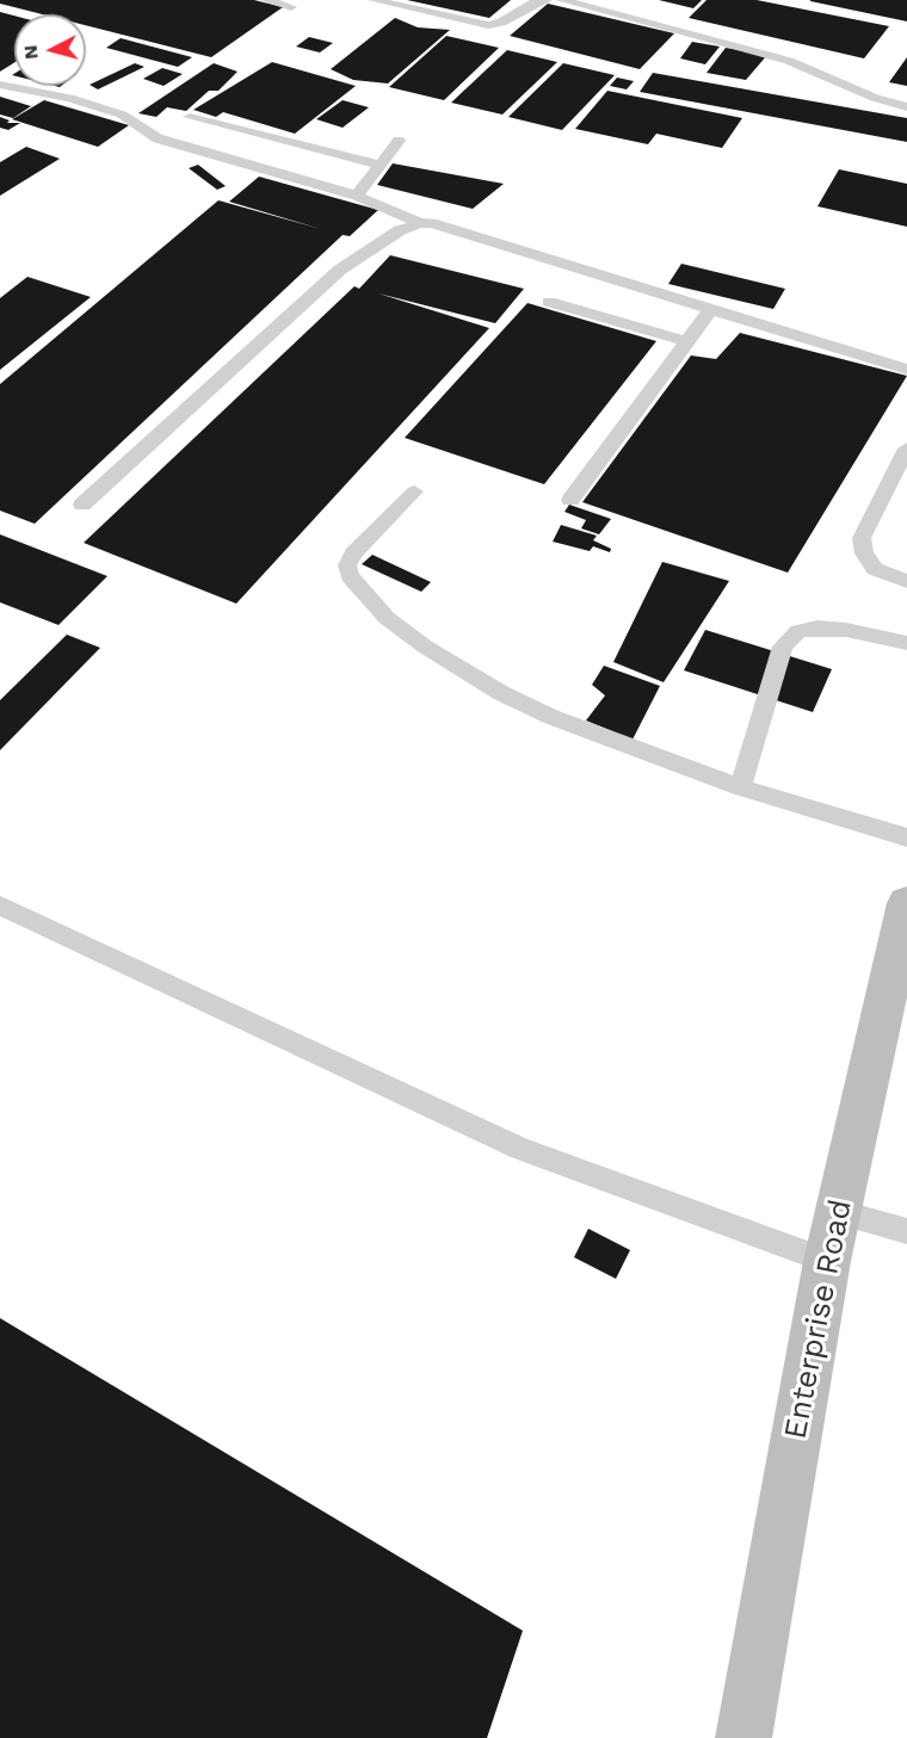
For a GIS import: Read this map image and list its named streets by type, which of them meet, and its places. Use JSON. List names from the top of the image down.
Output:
{
  "streets": {
    "main road": ["Enterprise Road"]
  },
  "north": "left"
}
